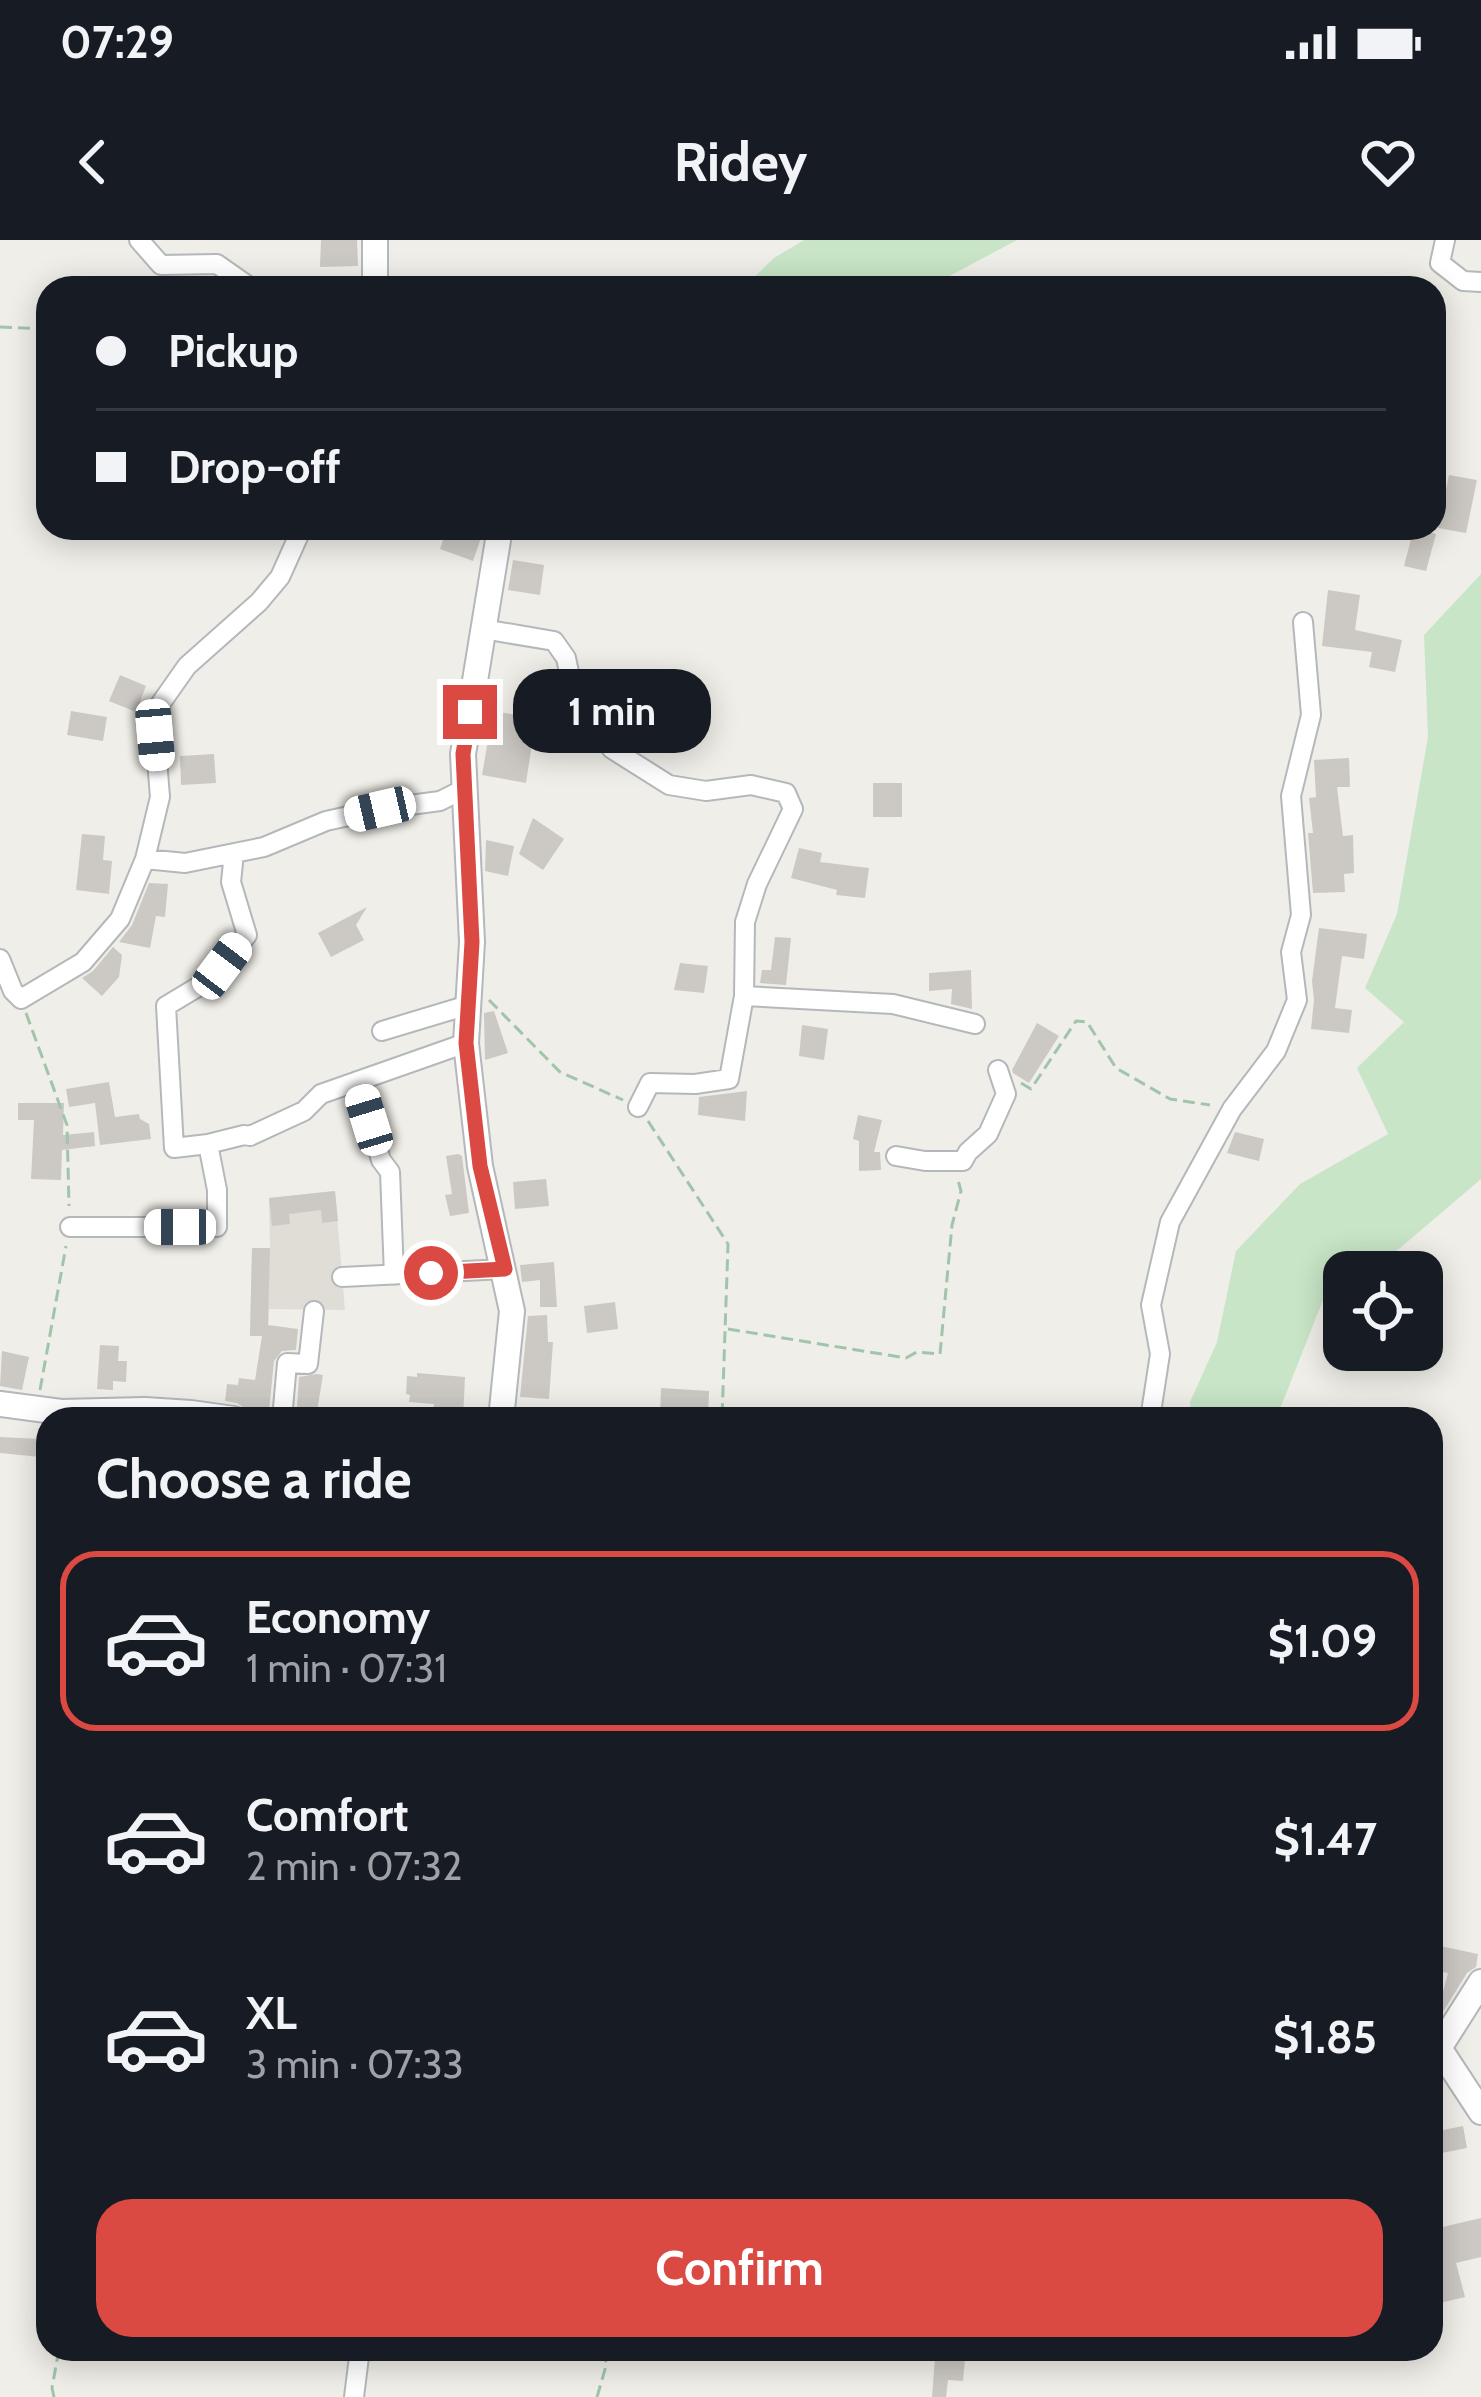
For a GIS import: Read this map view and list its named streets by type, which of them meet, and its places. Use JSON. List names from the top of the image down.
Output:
{
  "page": {
    "status": "07:29",
    "header": "Ridey",
    "banner": ["Pickup", "Drop-off"],
    "bubble": "1 min",
    "heading": "Choose a ride",
    "list": [
      {
        "name": "Economy",
        "note": "1 min · 07:31",
        "value": "$1.09"
      },
      {
        "name": "Comfort",
        "note": "2 min · 07:32",
        "value": "$1.47"
      },
      {
        "name": "XL",
        "note": "3 min · 07:33",
        "value": "$1.85"
      }
    ],
    "buttons": "Confirm"
  }
}
